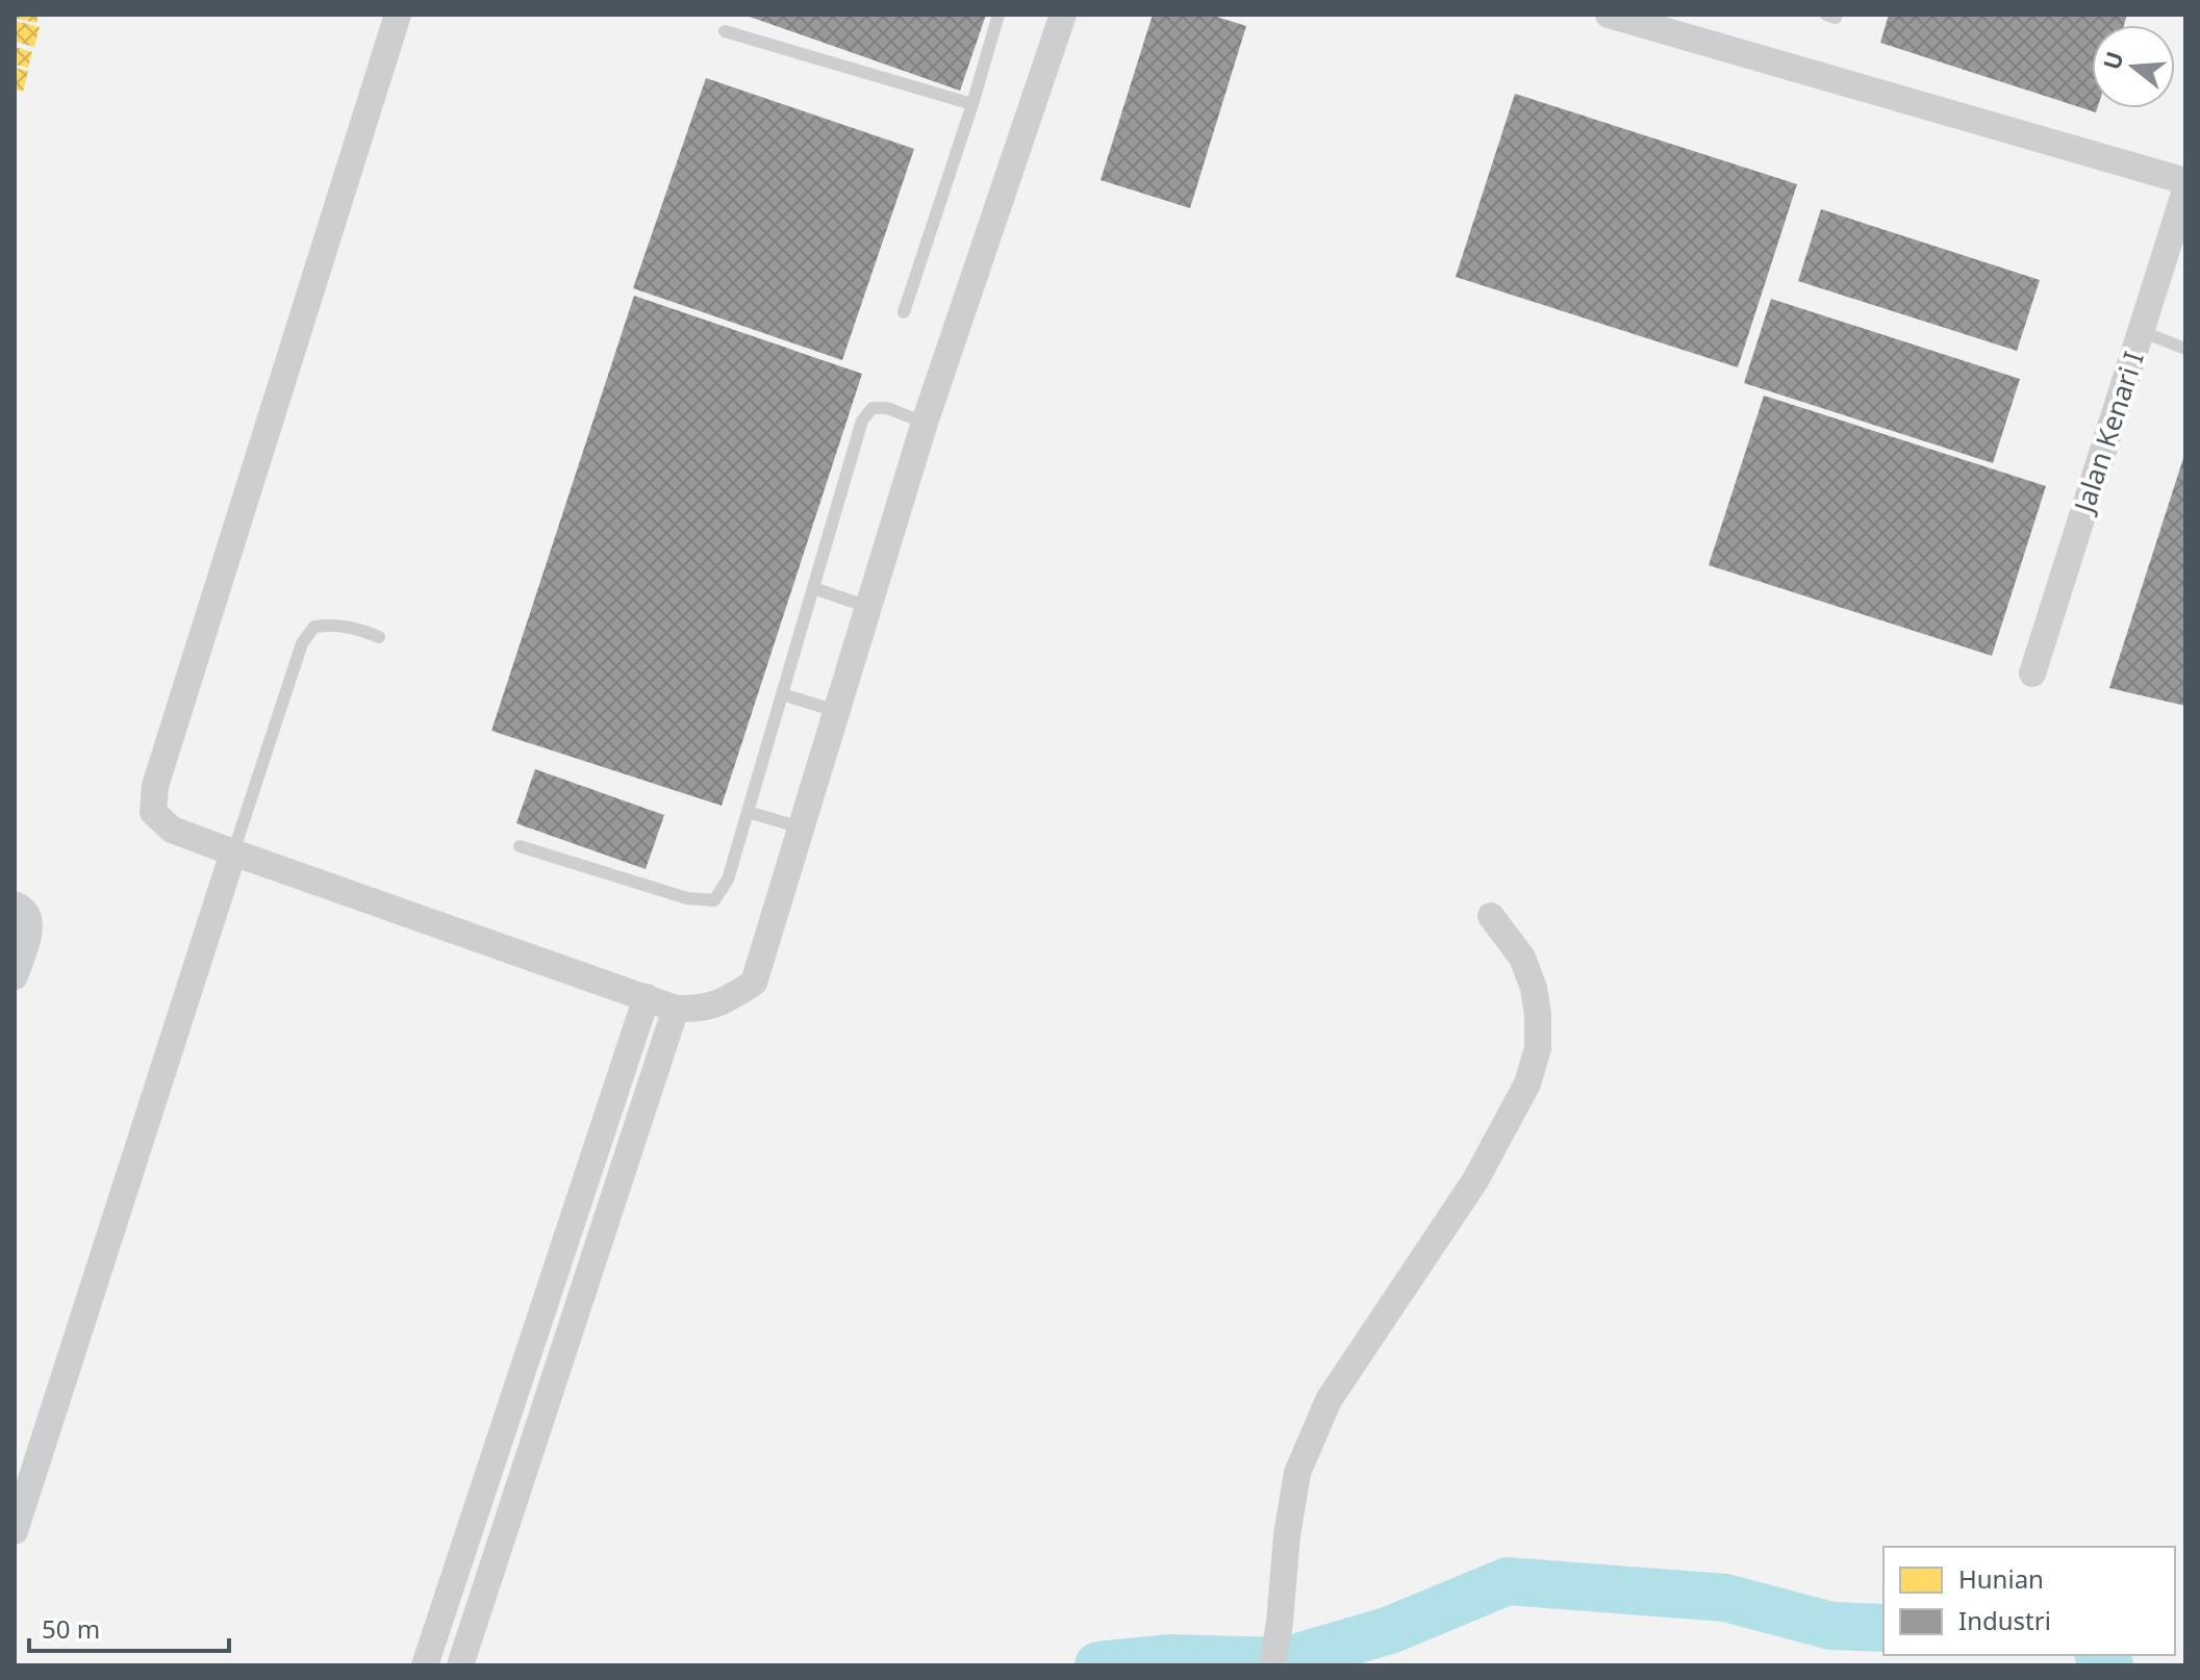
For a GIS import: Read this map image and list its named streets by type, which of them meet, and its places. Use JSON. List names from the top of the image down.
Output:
{
  "streets": {
    "street": ["Jalan Kenari I"]
  },
  "legend": ["Hunian", "Industri"],
  "scale_bar": "50 m",
  "north": "left"
}
